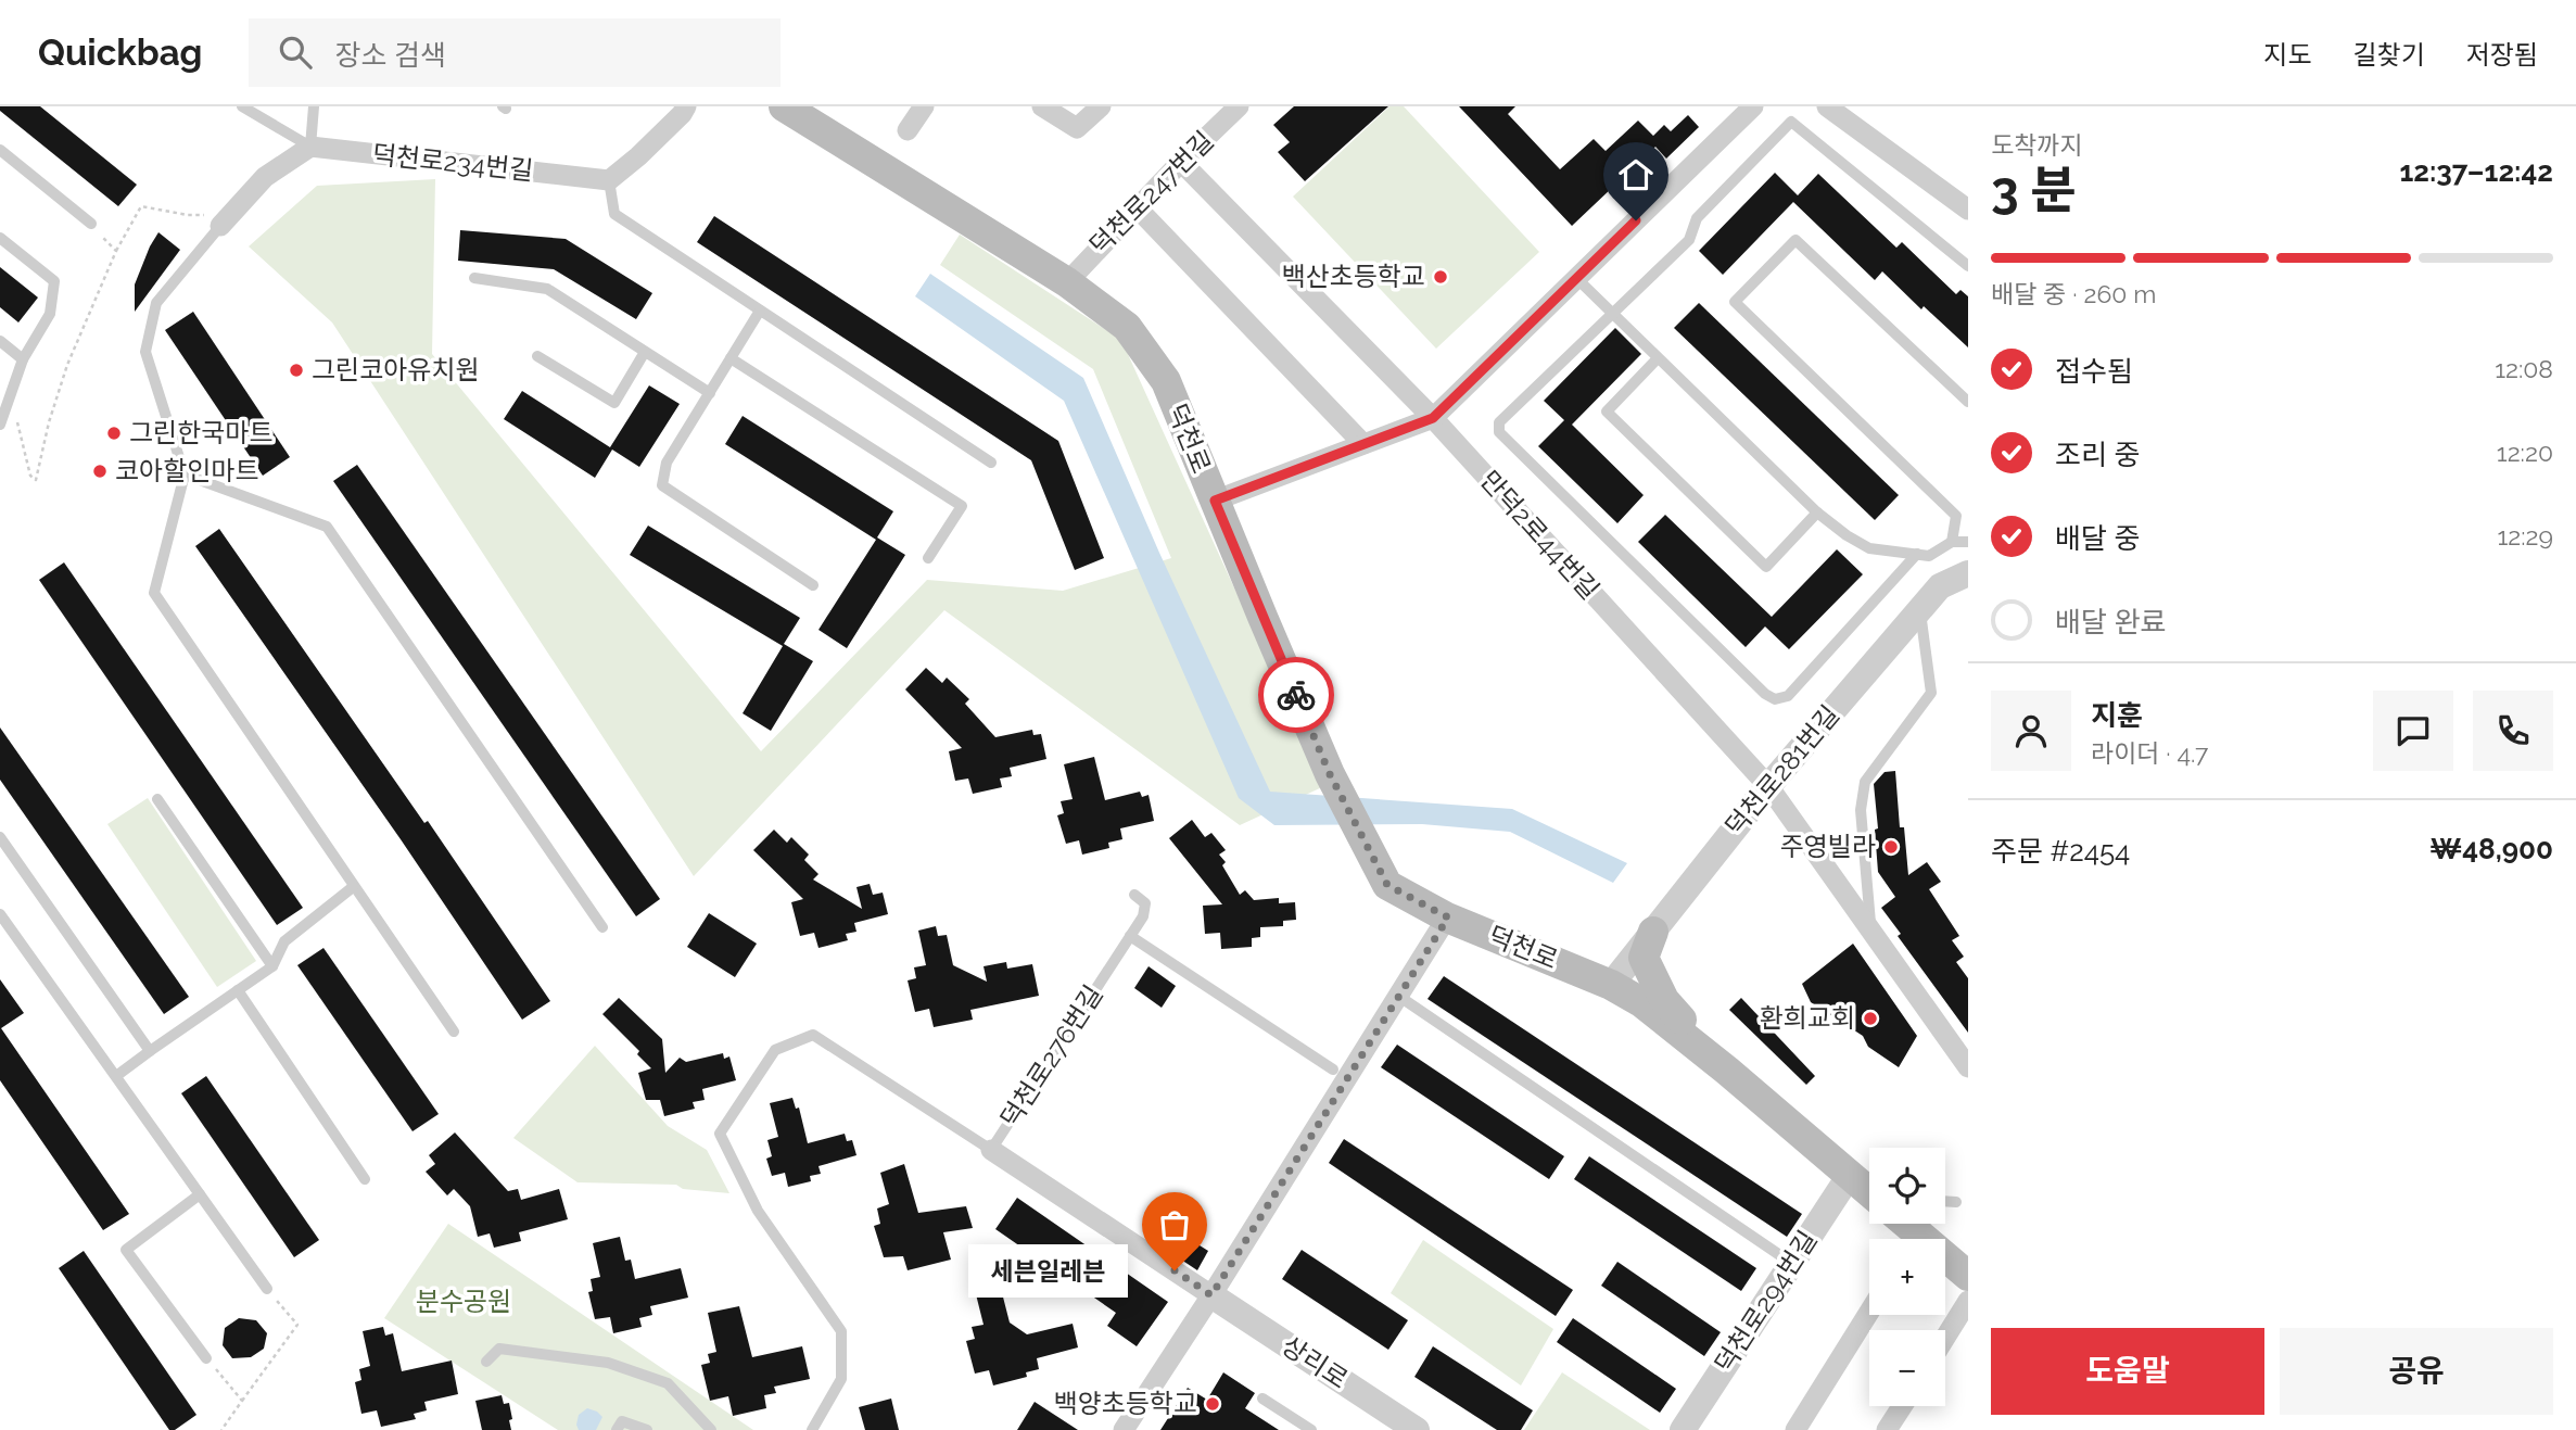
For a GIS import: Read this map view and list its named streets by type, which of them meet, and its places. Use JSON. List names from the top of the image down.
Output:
{
  "streets": {
    "main road": ["덕천로"],
    "street": [
      "덕천로234번길",
      "덕천로247번길",
      "만덕2로44번길",
      "덕천로281번길",
      "덕천로276번길",
      "덕천로294번길",
      "상리로"
    ]
  },
  "crossings": [
    ["덕천로247번길", "덕천로"],
    ["덕천로247번길", "만덕2로44번길"],
    ["덕천로", "덕천로281번길"],
    ["덕천로", "덕천로294번길"],
    ["만덕2로44번길", "덕천로281번길"],
    ["덕천로276번길", "상리로"]
  ],
  "parks": ["분수공원"],
  "places": [
    "백산초등학교",
    "그린코아유치원",
    "그린한국마트",
    "코아할인마트",
    "주영빌라",
    "환희교회",
    "세븐일레븐",
    "백양초등학교"
  ],
  "page": {
    "header": "Quickbag",
    "search": "장소 검색",
    "nav": ["지도", "길찾기", "저장됨"],
    "heading": ["3 분", "도착까지", "12:37–12:42"],
    "panel": [
      "지훈",
      "라이더 · 4.7",
      "주문 #2454",
      "₩48,900"
    ],
    "bar": "배달 중 · 260 m",
    "list": [
      ["접수됨", "12:08"],
      ["조리 중", "12:20"],
      ["배달 중", "12:29"],
      "배달 완료"
    ],
    "map_buttons": ["+", "−"],
    "bubble": "세븐일레븐",
    "buttons": ["도움말", "공유"]
  }
}
